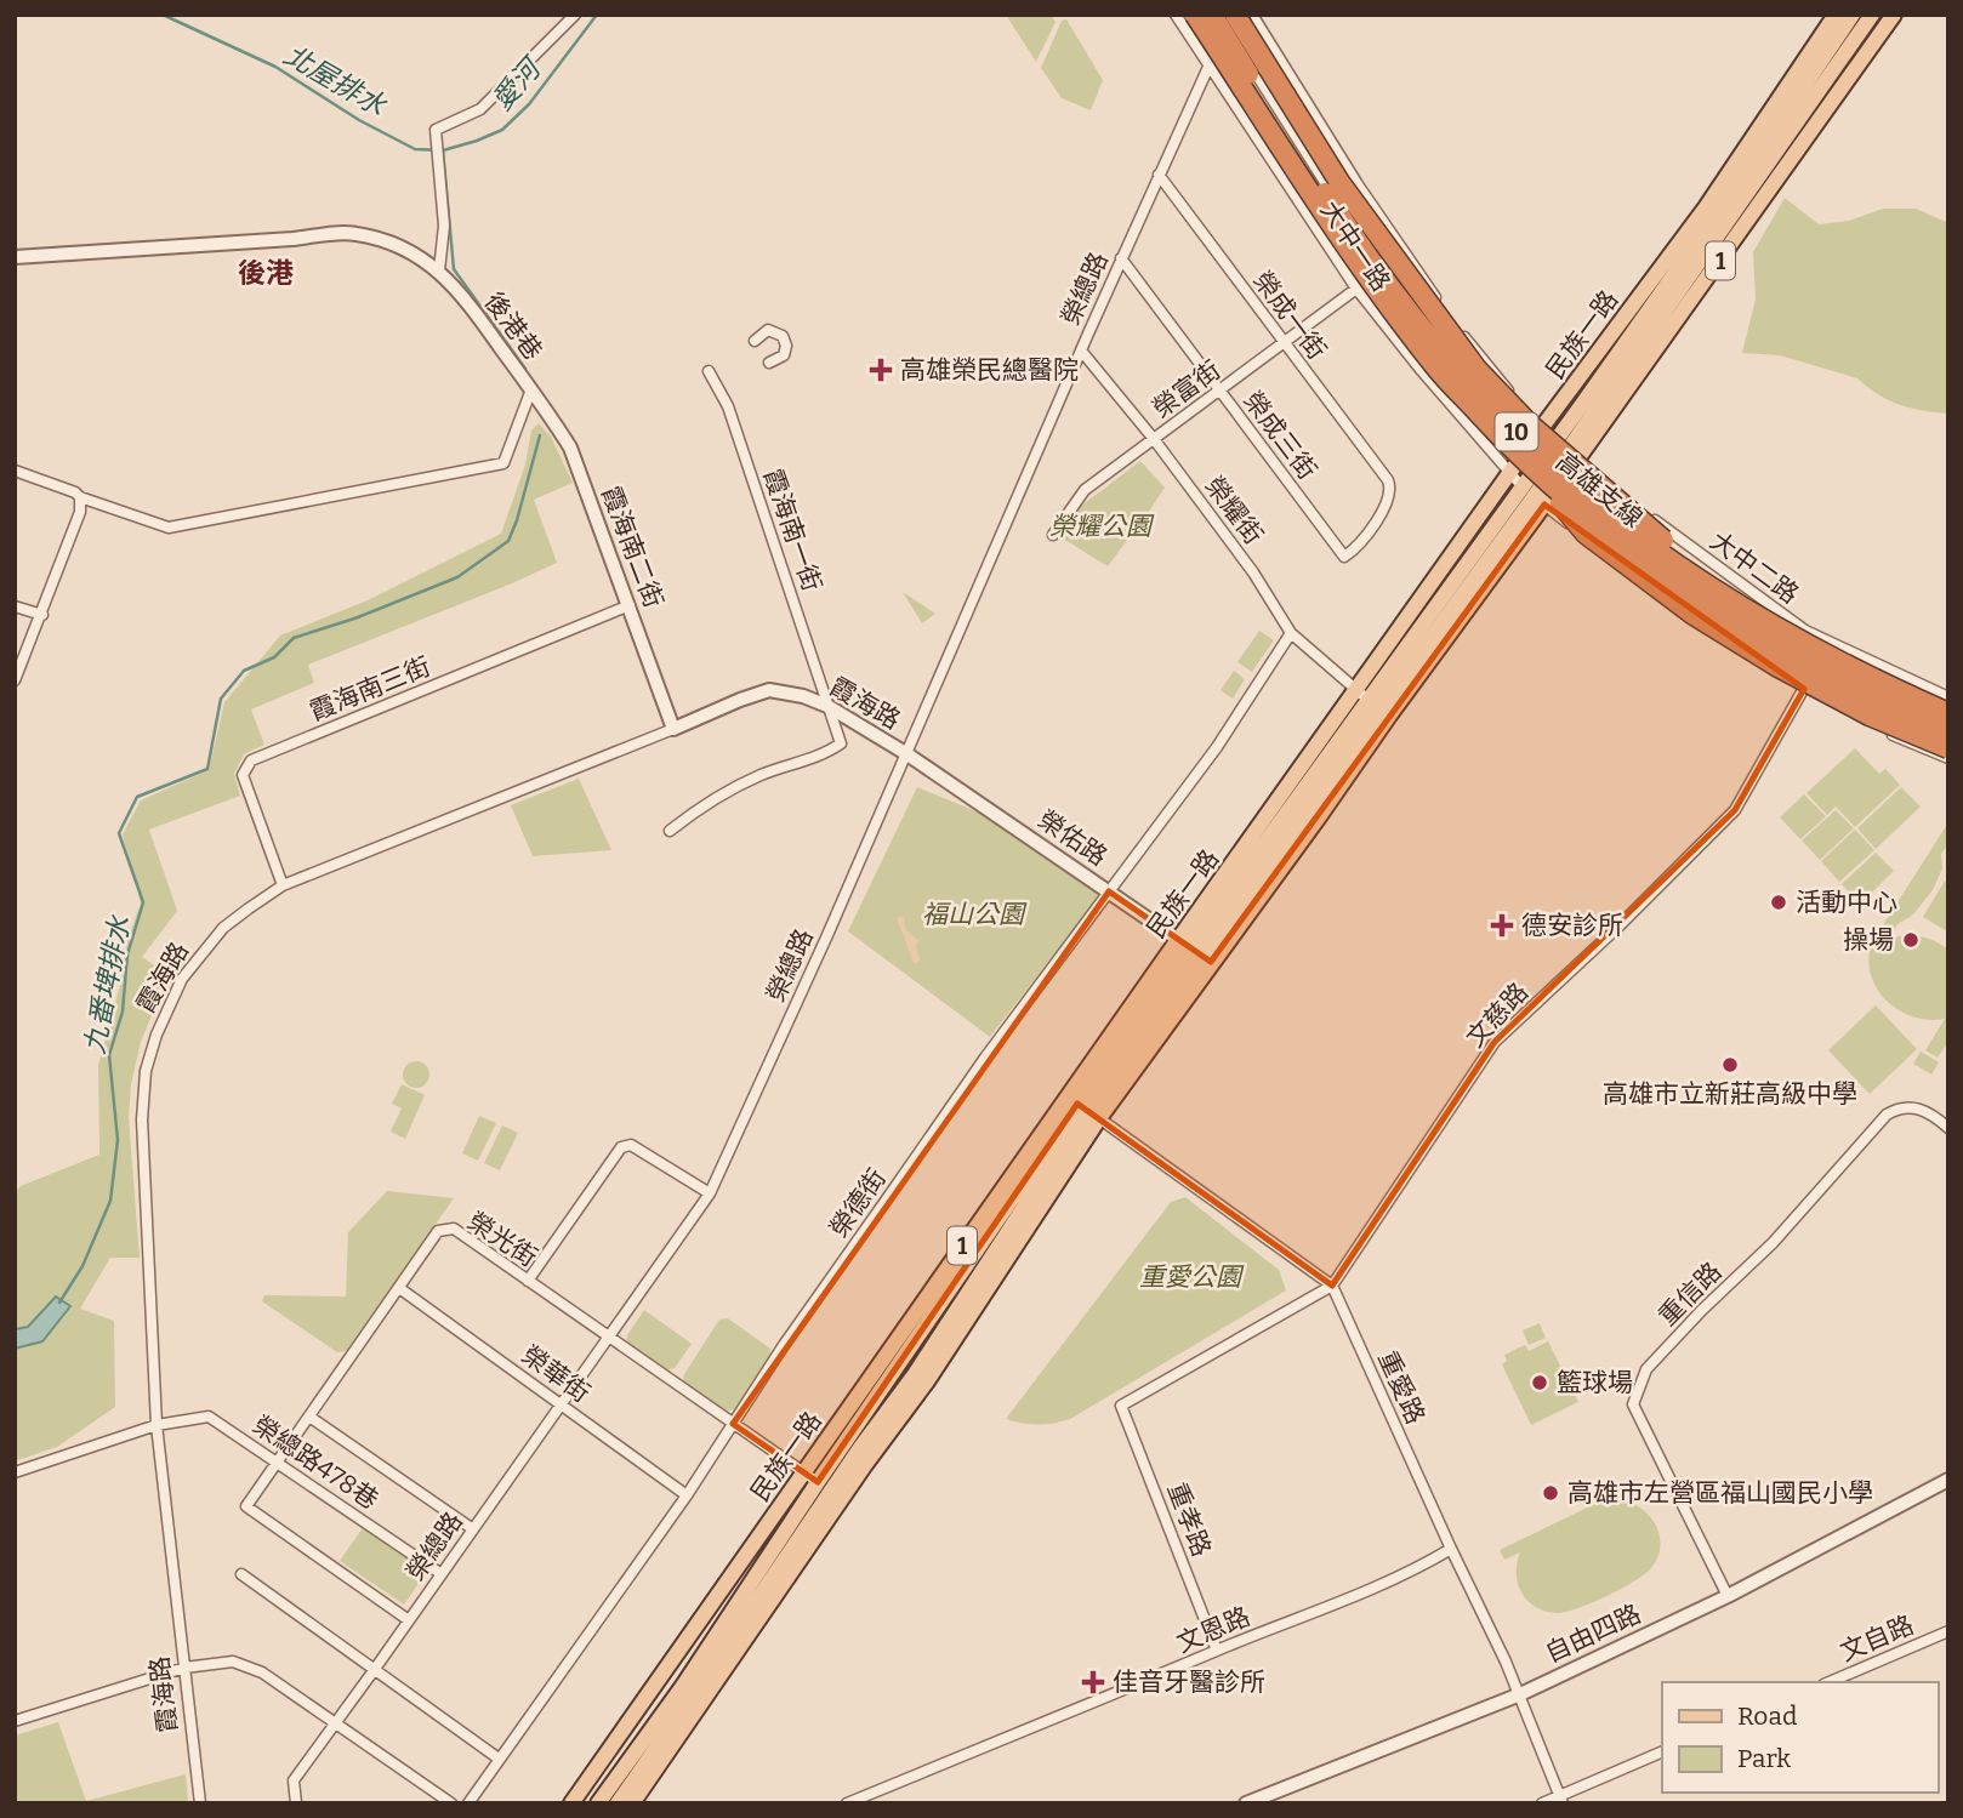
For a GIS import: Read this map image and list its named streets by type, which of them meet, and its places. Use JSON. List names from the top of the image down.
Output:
{
  "streets": {
    "highway": ["10", "高雄支線"],
    "main road": ["1", "民族一路"],
    "street": [
      "大中一路",
      "榮總路",
      "榮成一街",
      "後港巷",
      "榮富街",
      "榮成三街",
      "榮耀街",
      "霞海南一街",
      "霞海南二街",
      "大中二路",
      "霞海南三街",
      "霞海路",
      "榮佑路",
      "文慈路",
      "榮德街",
      "榮光街",
      "重信路",
      "榮華街",
      "重愛路",
      "榮總路478巷",
      "重孝路",
      "文恩路",
      "自由四路",
      "文自路"
    ]
  },
  "crossings": [
    ["大中一路", "榮總路"],
    ["大中一路", "民族一路"],
    ["大中一路", "榮富街"],
    ["大中一路", "高雄支線"],
    ["大中一路", "大中二路"],
    ["榮總路", "榮成一街"],
    ["榮總路", "榮成三街"],
    ["榮總路", "榮耀街"],
    ["榮總路", "霞海路"],
    ["榮總路", "榮佑路"],
    ["榮總路", "榮光街"],
    ["榮總路", "榮華街"],
    ["榮總路", "榮總路478巷"],
    ["榮成一街", "榮富街"],
    ["榮成一街", "榮成三街"],
    ["後港巷", "霞海南二街"],
    ["民族一路", "高雄支線"],
    ["民族一路", "榮耀街"],
    ["民族一路", "大中二路"],
    ["民族一路", "榮佑路"],
    ["民族一路", "榮光街"],
    ["民族一路", "重愛路"],
    ["榮富街", "榮成三街"],
    ["榮富街", "榮耀街"],
    ["榮耀街", "榮德街"],
    ["霞海南一街", "霞海路"],
    ["霞海南二街", "霞海南三街"],
    ["霞海南二街", "霞海路"],
    ["大中二路", "文慈路"],
    ["霞海南三街", "霞海路"],
    ["霞海路", "榮佑路"],
    ["霞海路", "榮總路478巷"],
    ["榮佑路", "榮德街"],
    ["文慈路", "重愛路"],
    ["文慈路", "重孝路"],
    ["榮德街", "榮光街"],
    ["榮德街", "榮華街"],
    ["榮光街", "榮華街"],
    ["榮光街", "榮總路478巷"],
    ["重信路", "自由四路"],
    ["重愛路", "文恩路"],
    ["重愛路", "自由四路"],
    ["重孝路", "文恩路"]
  ],
  "districts": ["後港"],
  "water": ["北屋排水", "愛河", "九番埤排水"],
  "parks": ["榮耀公園", "福山公園", "重愛公園"],
  "places": {
    "health": ["高雄榮民總醫院", "德安診所", "佳音牙醫診所"],
    "other": [
      "活動中心",
      "操場",
      "高雄市立新莊高級中學",
      "籃球場",
      "高雄市左營區福山國民小學"
    ]
  },
  "legend": ["Road", "Park"]
}
